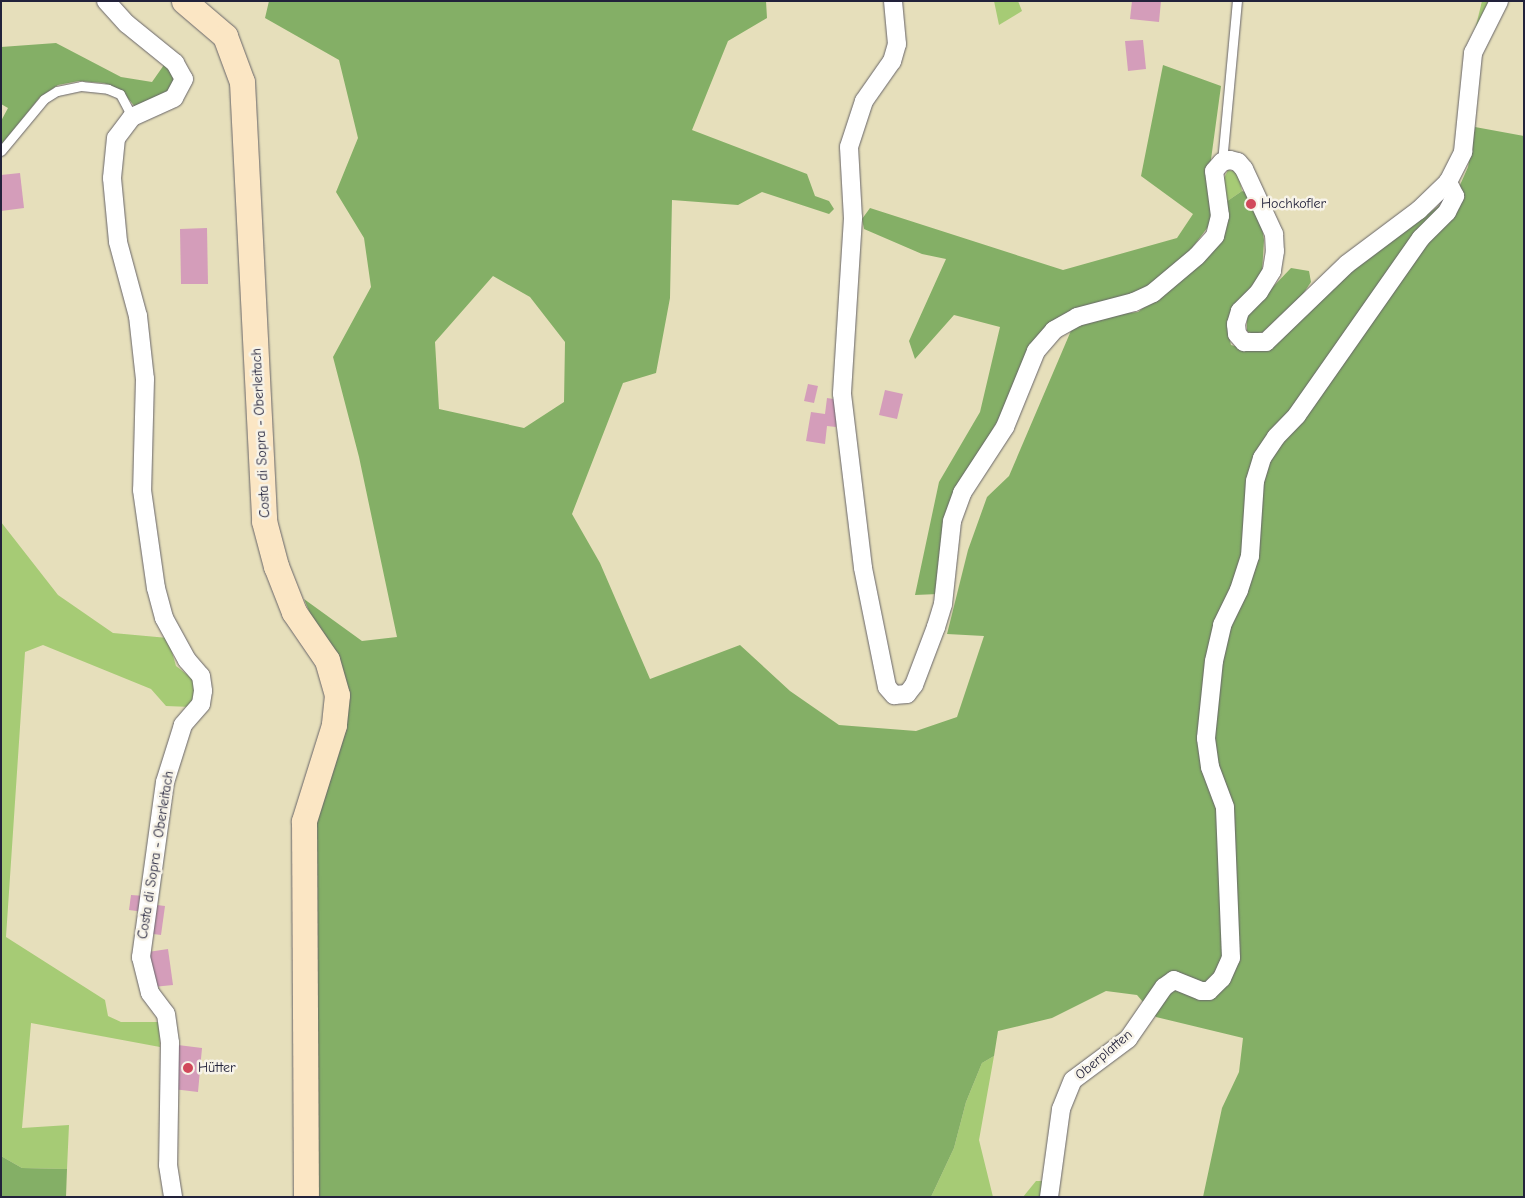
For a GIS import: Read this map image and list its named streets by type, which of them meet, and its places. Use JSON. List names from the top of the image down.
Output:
{
  "streets": {
    "main road": ["Costa di Sopra - Oberleitach"],
    "street": ["Oberplatten"]
  },
  "places": ["Hochkofler", "Hütter"]
}
